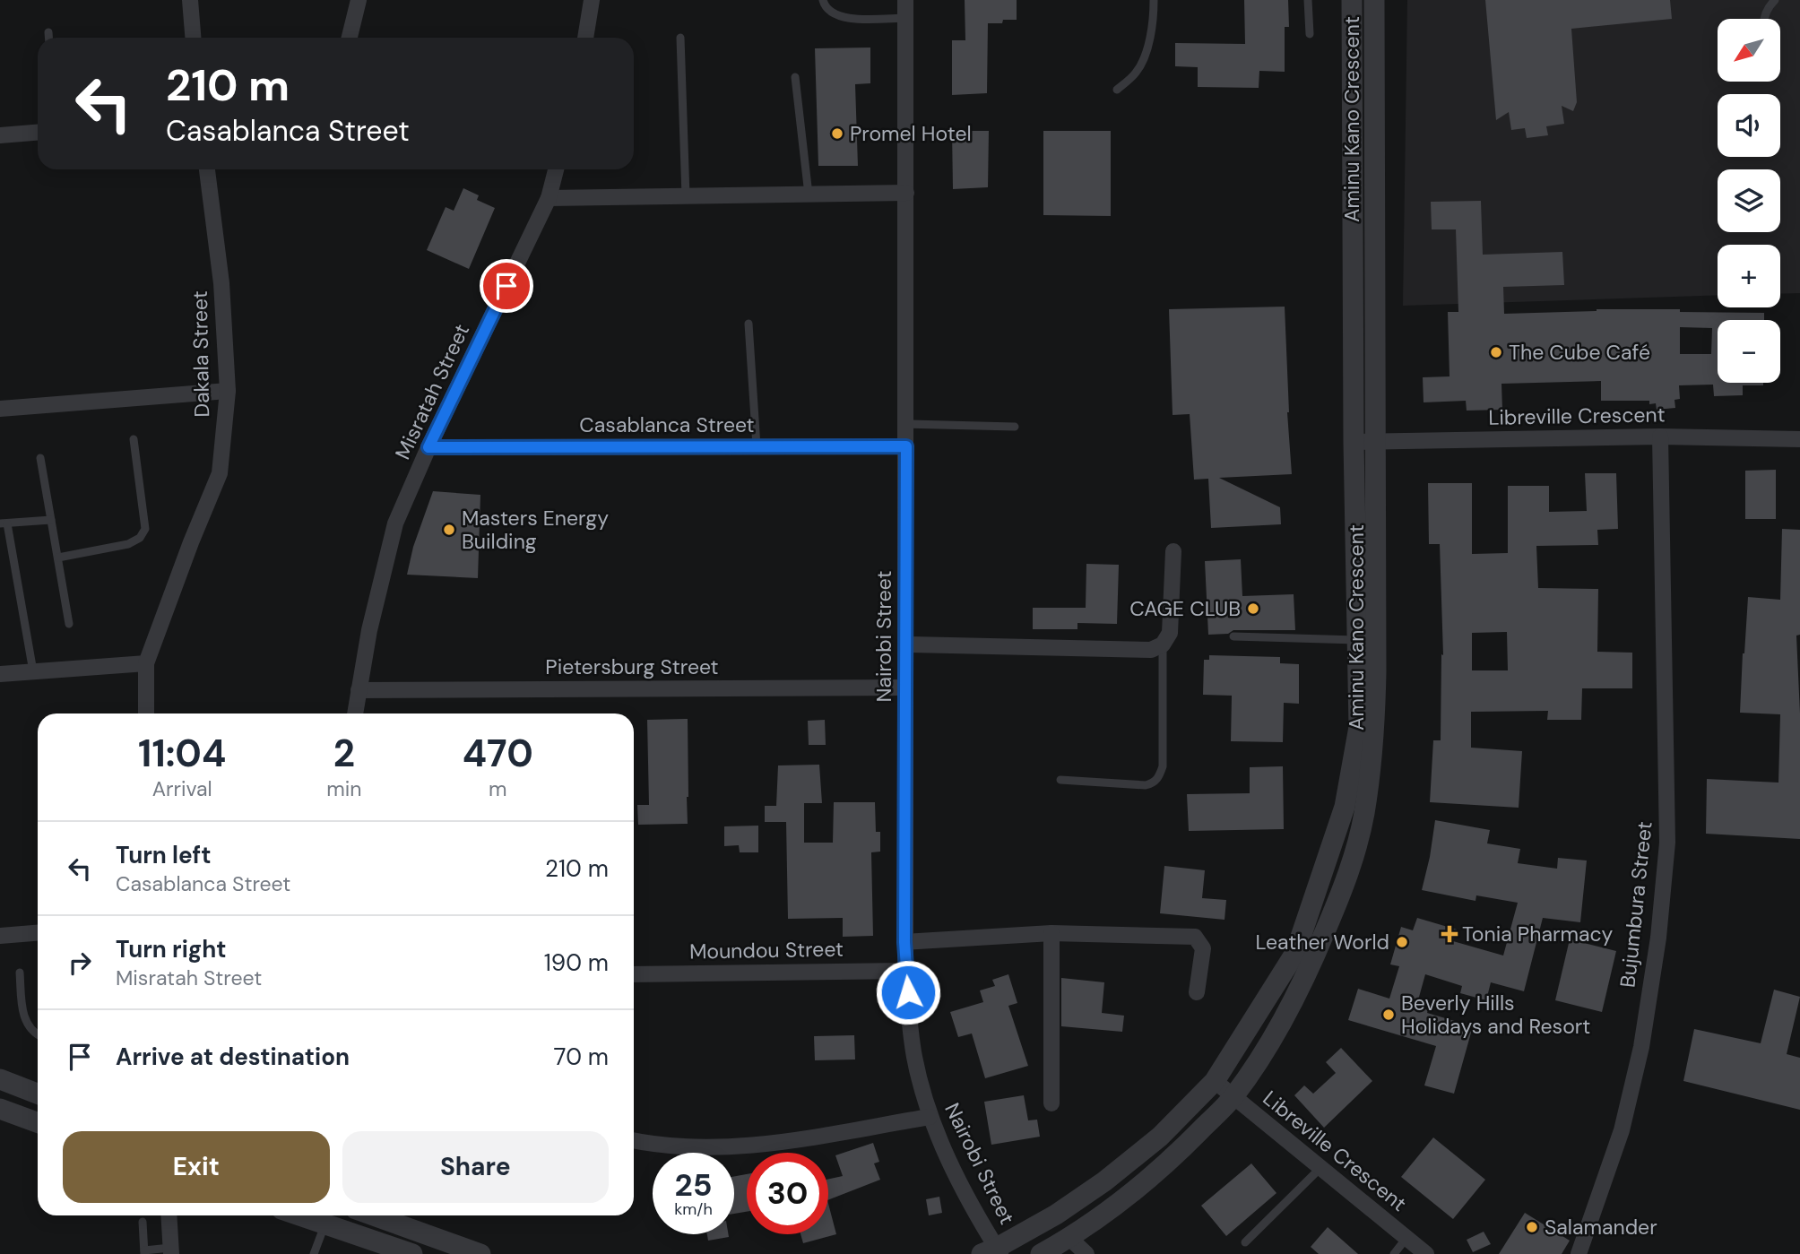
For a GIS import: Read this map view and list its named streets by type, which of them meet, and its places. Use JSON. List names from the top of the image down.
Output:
{
  "streets": {
    "street": [
      "Aminu Kano Crescent",
      "Dakala Street",
      "Misratah Street",
      "Libreville Crescent",
      "Casablanca Street",
      "Nairobi Street",
      "Pietersburg Street",
      "Bujumbura Street",
      "Moundou Street"
    ]
  },
  "crossings": [
    ["Aminu Kano Crescent", "Libreville Crescent"],
    ["Aminu Kano Crescent", "Nairobi Street"],
    ["Misratah Street", "Casablanca Street"],
    ["Misratah Street", "Pietersburg Street"],
    ["Libreville Crescent", "Bujumbura Street"],
    ["Casablanca Street", "Nairobi Street"],
    ["Nairobi Street", "Pietersburg Street"],
    ["Nairobi Street", "Moundou Street"]
  ],
  "places": {
    "other": [
      "Promel Hotel",
      "The Cube Café",
      "Masters Energy Building",
      "CAGE CLUB",
      "Leather World",
      "Beverly Hills Holidays and Resort",
      "Salamander"
    ],
    "health": ["Tonia Pharmacy"]
  },
  "north": "bottom left",
  "page": {
    "map_buttons": ["+", "−"],
    "turn": ["210 m", "Casablanca Street"],
    "eta": [
      "11:04",
      "Arrival",
      "2",
      "min",
      "470",
      "m"
    ],
    "list": [
      {
        "name": "Turn left",
        "note": "Casablanca Street",
        "value": "210 m"
      },
      {
        "name": "Turn right",
        "note": "Misratah Street",
        "value": "190 m"
      },
      {
        "name": "Arrive at destination",
        "value": "70 m"
      }
    ],
    "buttons": ["Exit", "Share"],
    "speed": "25 km/h",
    "limit": "30"
  }
}
